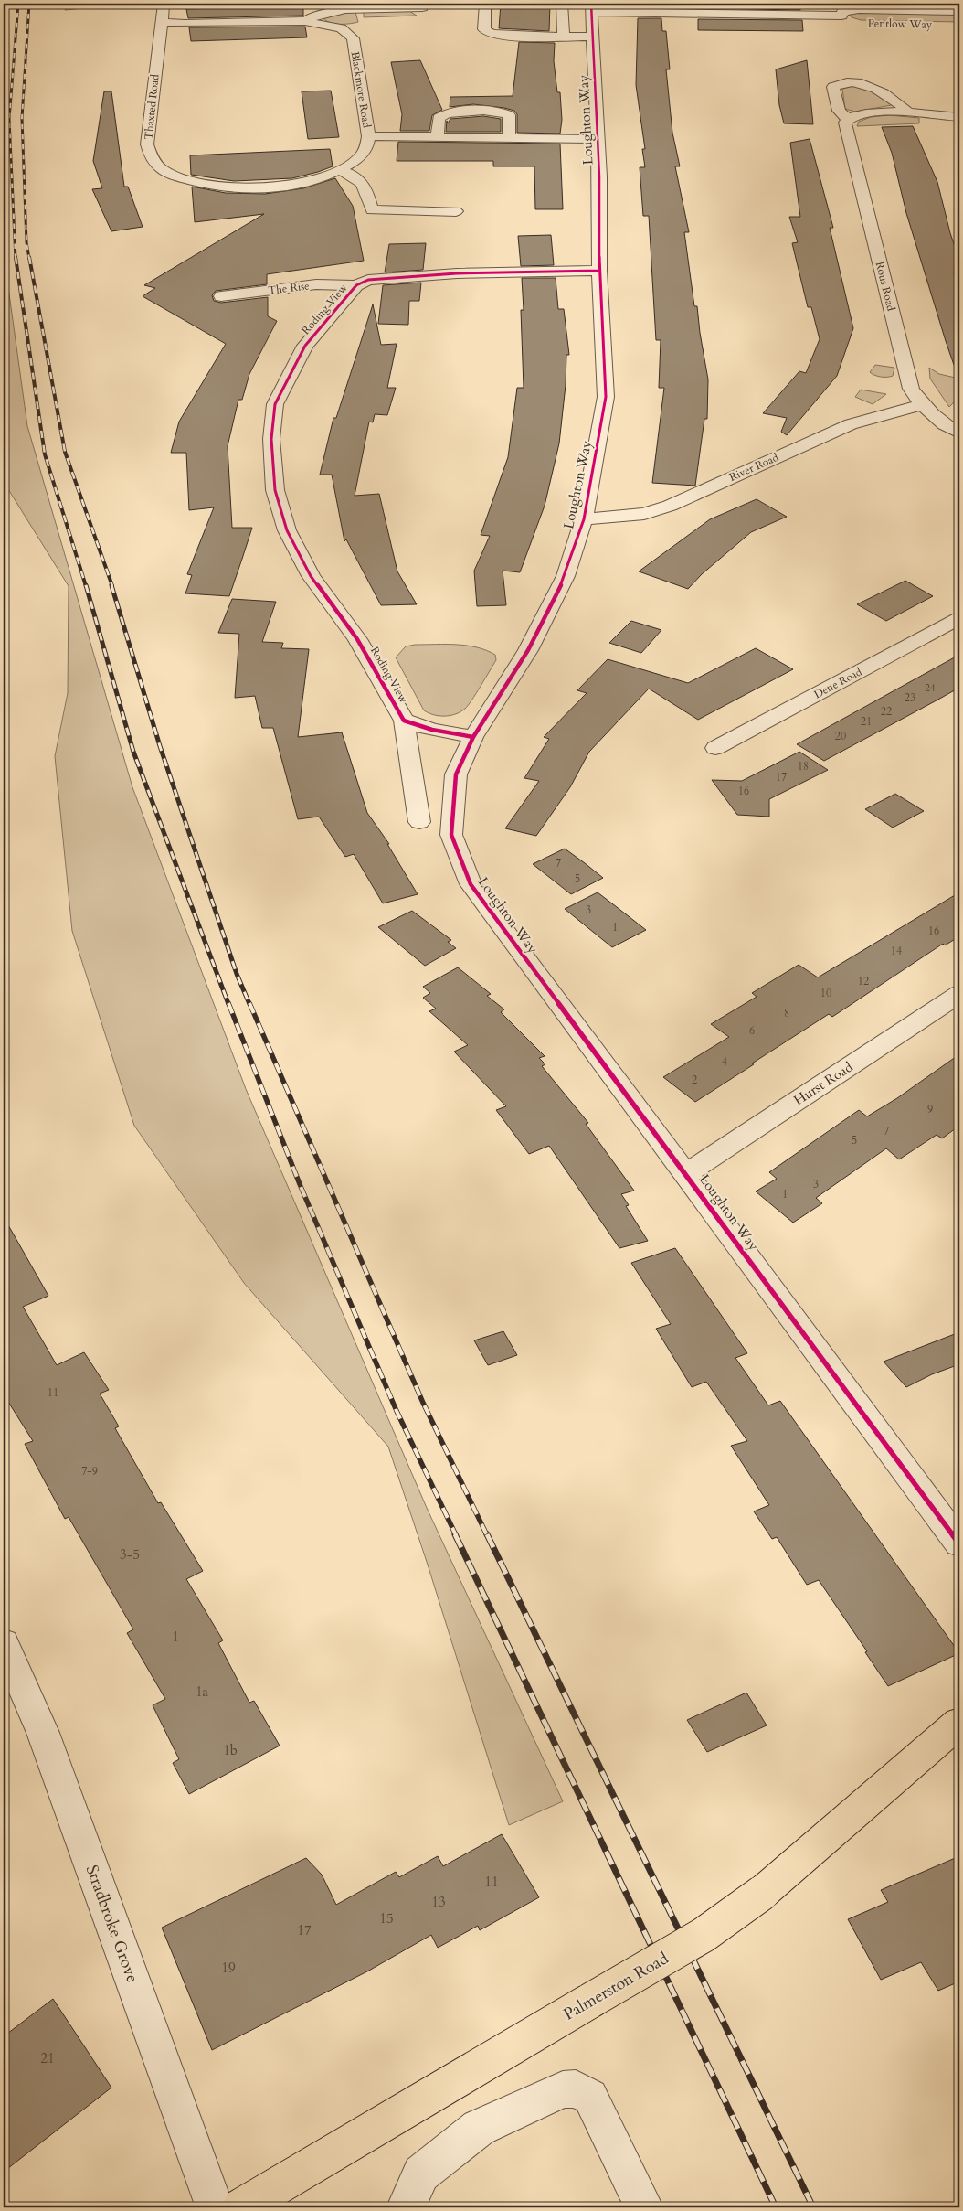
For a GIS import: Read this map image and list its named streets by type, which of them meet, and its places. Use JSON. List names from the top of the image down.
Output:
{
  "streets": {
    "main road": ["Palmerston Road"],
    "street": [
      "Pentlow Way",
      "Blackmore Road",
      "Thaxted Road",
      "Loughton Way",
      "Rous Road",
      "The Rise",
      "Roding View",
      "River Road",
      "Dene Road",
      "Hurst Road",
      "Stradbroke Grove"
    ]
  },
  "crossings": [
    ["Pentlow Way", "Loughton Way"],
    ["Blackmore Road", "Thaxted Road"],
    ["Blackmore Road", "Loughton Way"],
    ["Loughton Way", "Roding View"],
    ["Loughton Way", "River Road"],
    ["Loughton Way", "Hurst Road"],
    ["Rous Road", "River Road"],
    ["The Rise", "Roding View"]
  ],
  "house_numbers": [
    "24",
    "23",
    "22",
    "21",
    "20",
    "18",
    "17",
    "16",
    "7",
    "5",
    "3",
    "1",
    "16",
    "14",
    "12",
    "10",
    "8",
    "6",
    "4",
    "2",
    "9",
    "7",
    "5",
    "3",
    "1",
    "11",
    "7-9",
    "3-5",
    "1",
    "1a",
    "1b",
    "11",
    "13",
    "15",
    "17",
    "19",
    "21"
  ]
}
